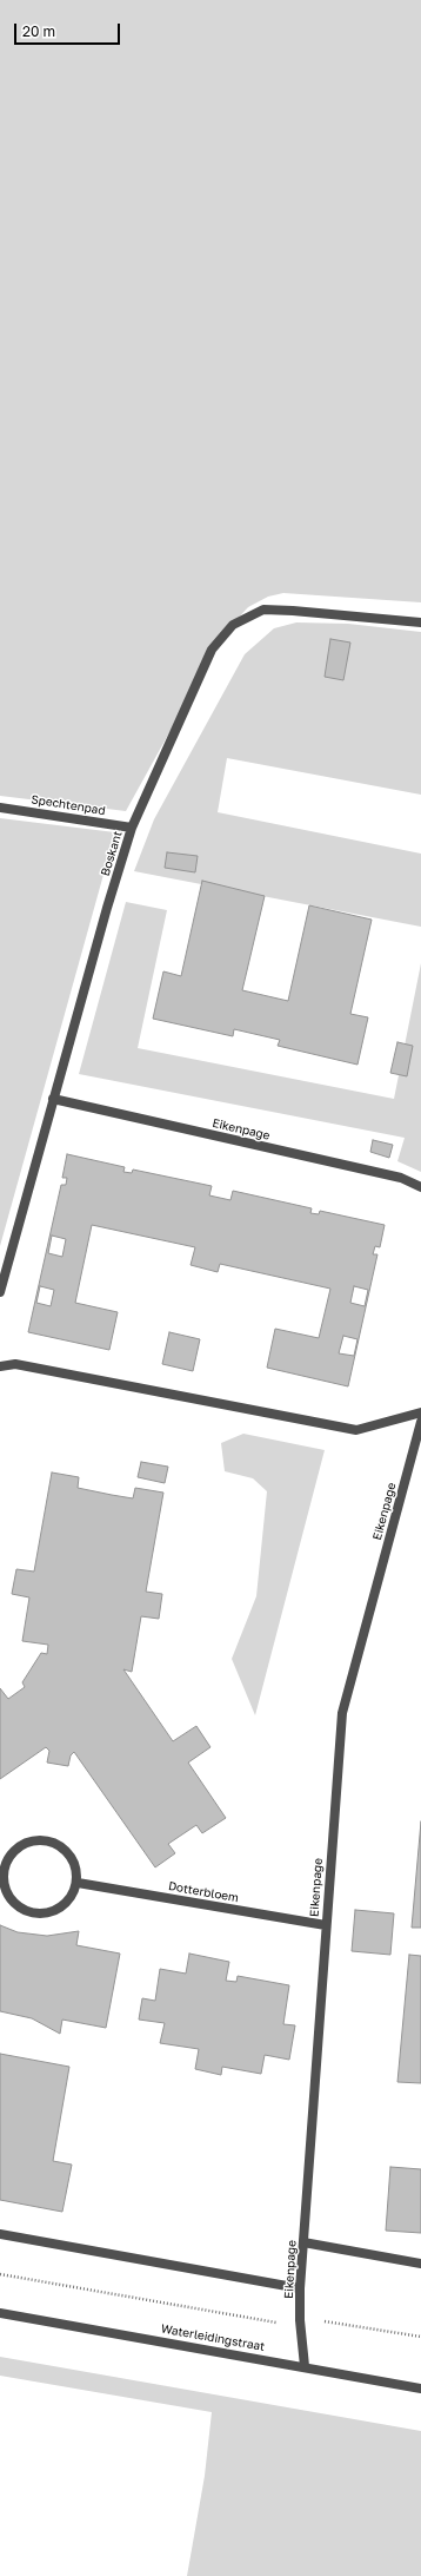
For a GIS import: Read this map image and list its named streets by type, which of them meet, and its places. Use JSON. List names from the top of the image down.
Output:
{
  "streets": {
    "street": [
      "Spechtenpad",
      "Boskant",
      "Eikenpage",
      "Dotterbloem",
      "Waterleidingstraat"
    ]
  },
  "crossings": [
    ["Spechtenpad", "Boskant"],
    ["Boskant", "Eikenpage"],
    ["Eikenpage", "Dotterbloem"],
    ["Eikenpage", "Waterleidingstraat"]
  ],
  "scale_bar": "20 m"
}
